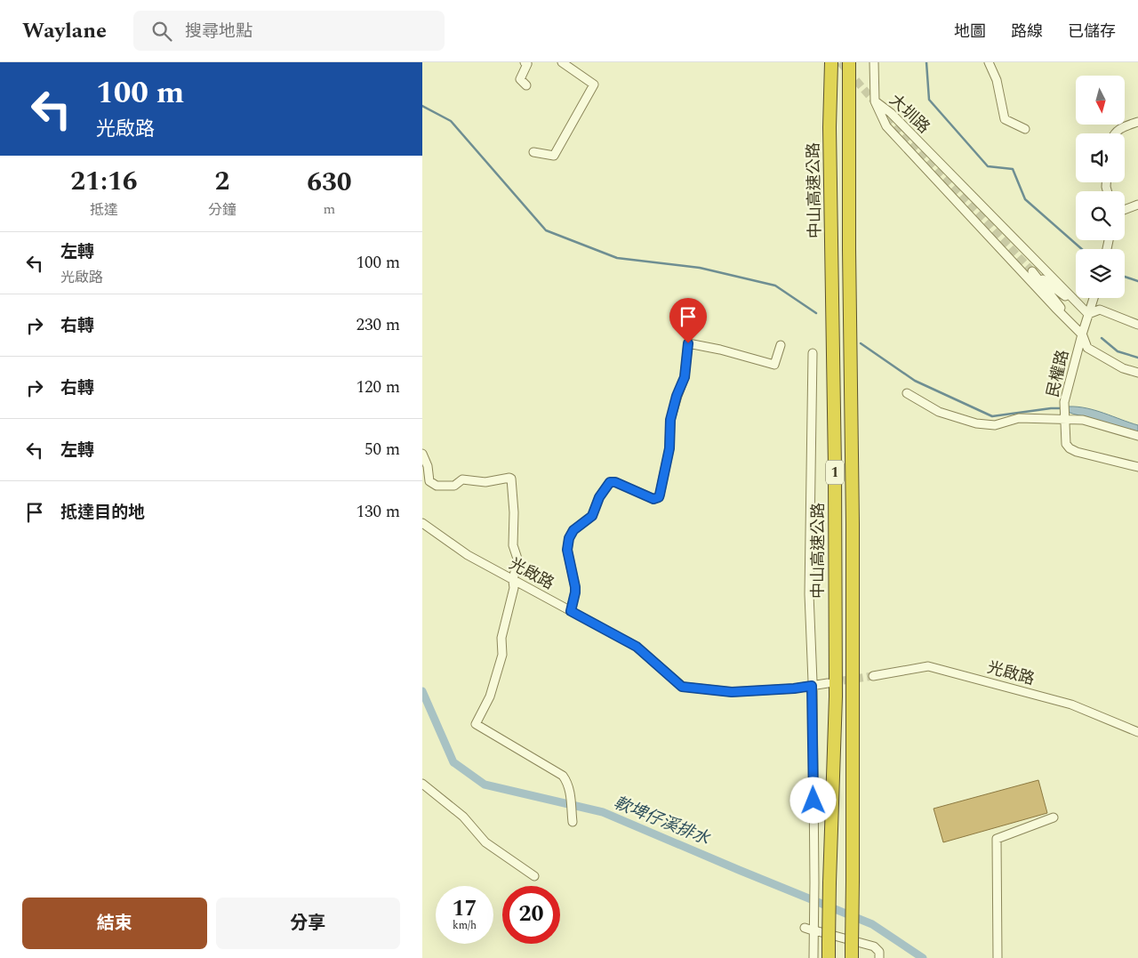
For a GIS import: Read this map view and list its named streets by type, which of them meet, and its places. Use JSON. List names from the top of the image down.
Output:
{
  "streets": {
    "highway": ["中山高速公路", "1"],
    "street": ["大圳路", "民權路", "光啟路"]
  },
  "crossings": [
    ["大圳路", "民權路"]
  ],
  "water": ["軟埤仔溪排水"],
  "north": "bottom",
  "page": {
    "header": "Waylane",
    "search": "搜尋地點",
    "nav": ["地圖", "路線", "已儲存"],
    "turn": ["100 m", "光啟路"],
    "eta": [
      "21:16",
      "抵達",
      "2",
      "分鐘",
      "630",
      "m"
    ],
    "list": [
      {
        "name": "左轉",
        "note": "光啟路",
        "value": "100 m"
      },
      {
        "name": "右轉",
        "value": "230 m"
      },
      {
        "name": "右轉",
        "value": "120 m"
      },
      {
        "name": "左轉",
        "value": "50 m"
      },
      {
        "name": "抵達目的地",
        "value": "130 m"
      }
    ],
    "speed": "17 km/h",
    "limit": "20",
    "buttons": ["結束", "分享"]
  }
}
